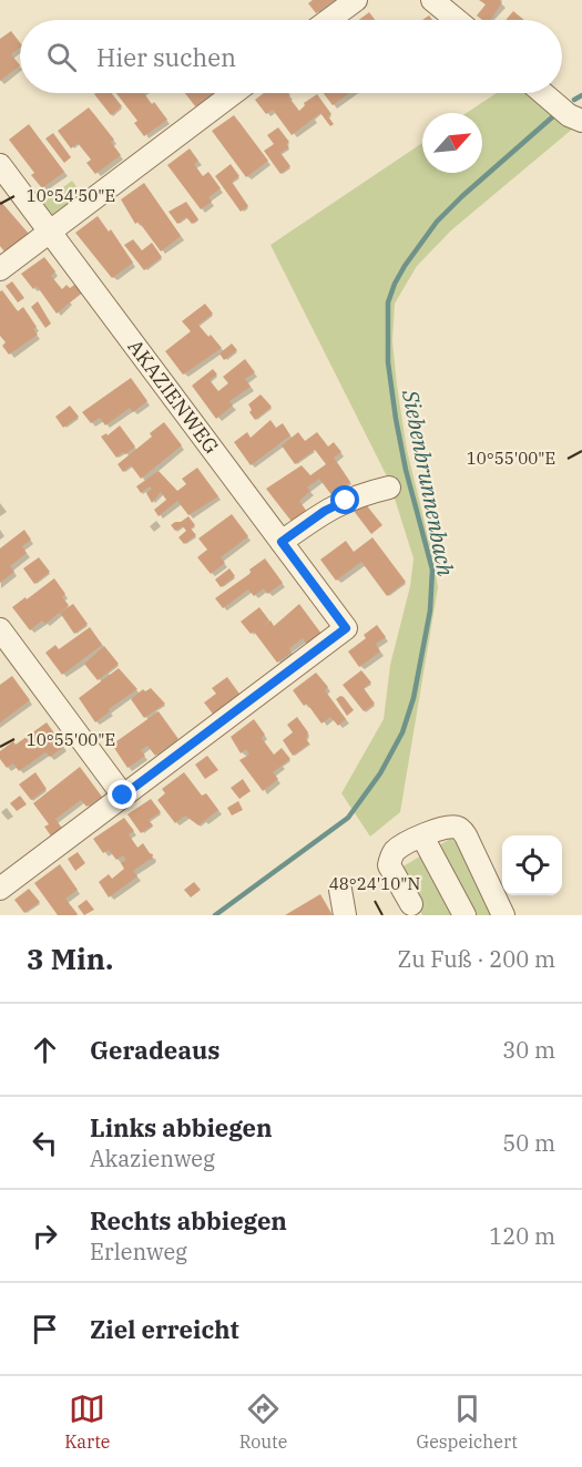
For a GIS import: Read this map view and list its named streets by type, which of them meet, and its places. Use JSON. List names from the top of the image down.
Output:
{
  "streets": {
    "street": ["AKAZIENWEG"]
  },
  "water": ["Siebenbrunnenbach"],
  "north": "top right",
  "page": {
    "search": "Hier suchen",
    "heading": ["3 Min.", "Zu Fuß · 200 m"],
    "list": [
      ["Geradeaus", "30 m"],
      ["Links abbiegen", "Akazienweg", "50 m"],
      ["Rechts abbiegen", "Erlenweg", "120 m"],
      "Ziel erreicht"
    ],
    "nav": ["Karte", "Route", "Gespeichert"]
  },
  "coordinates": ["10°54'50\"E", "10°55'00\"E", "48°24'10\"N"]
}
